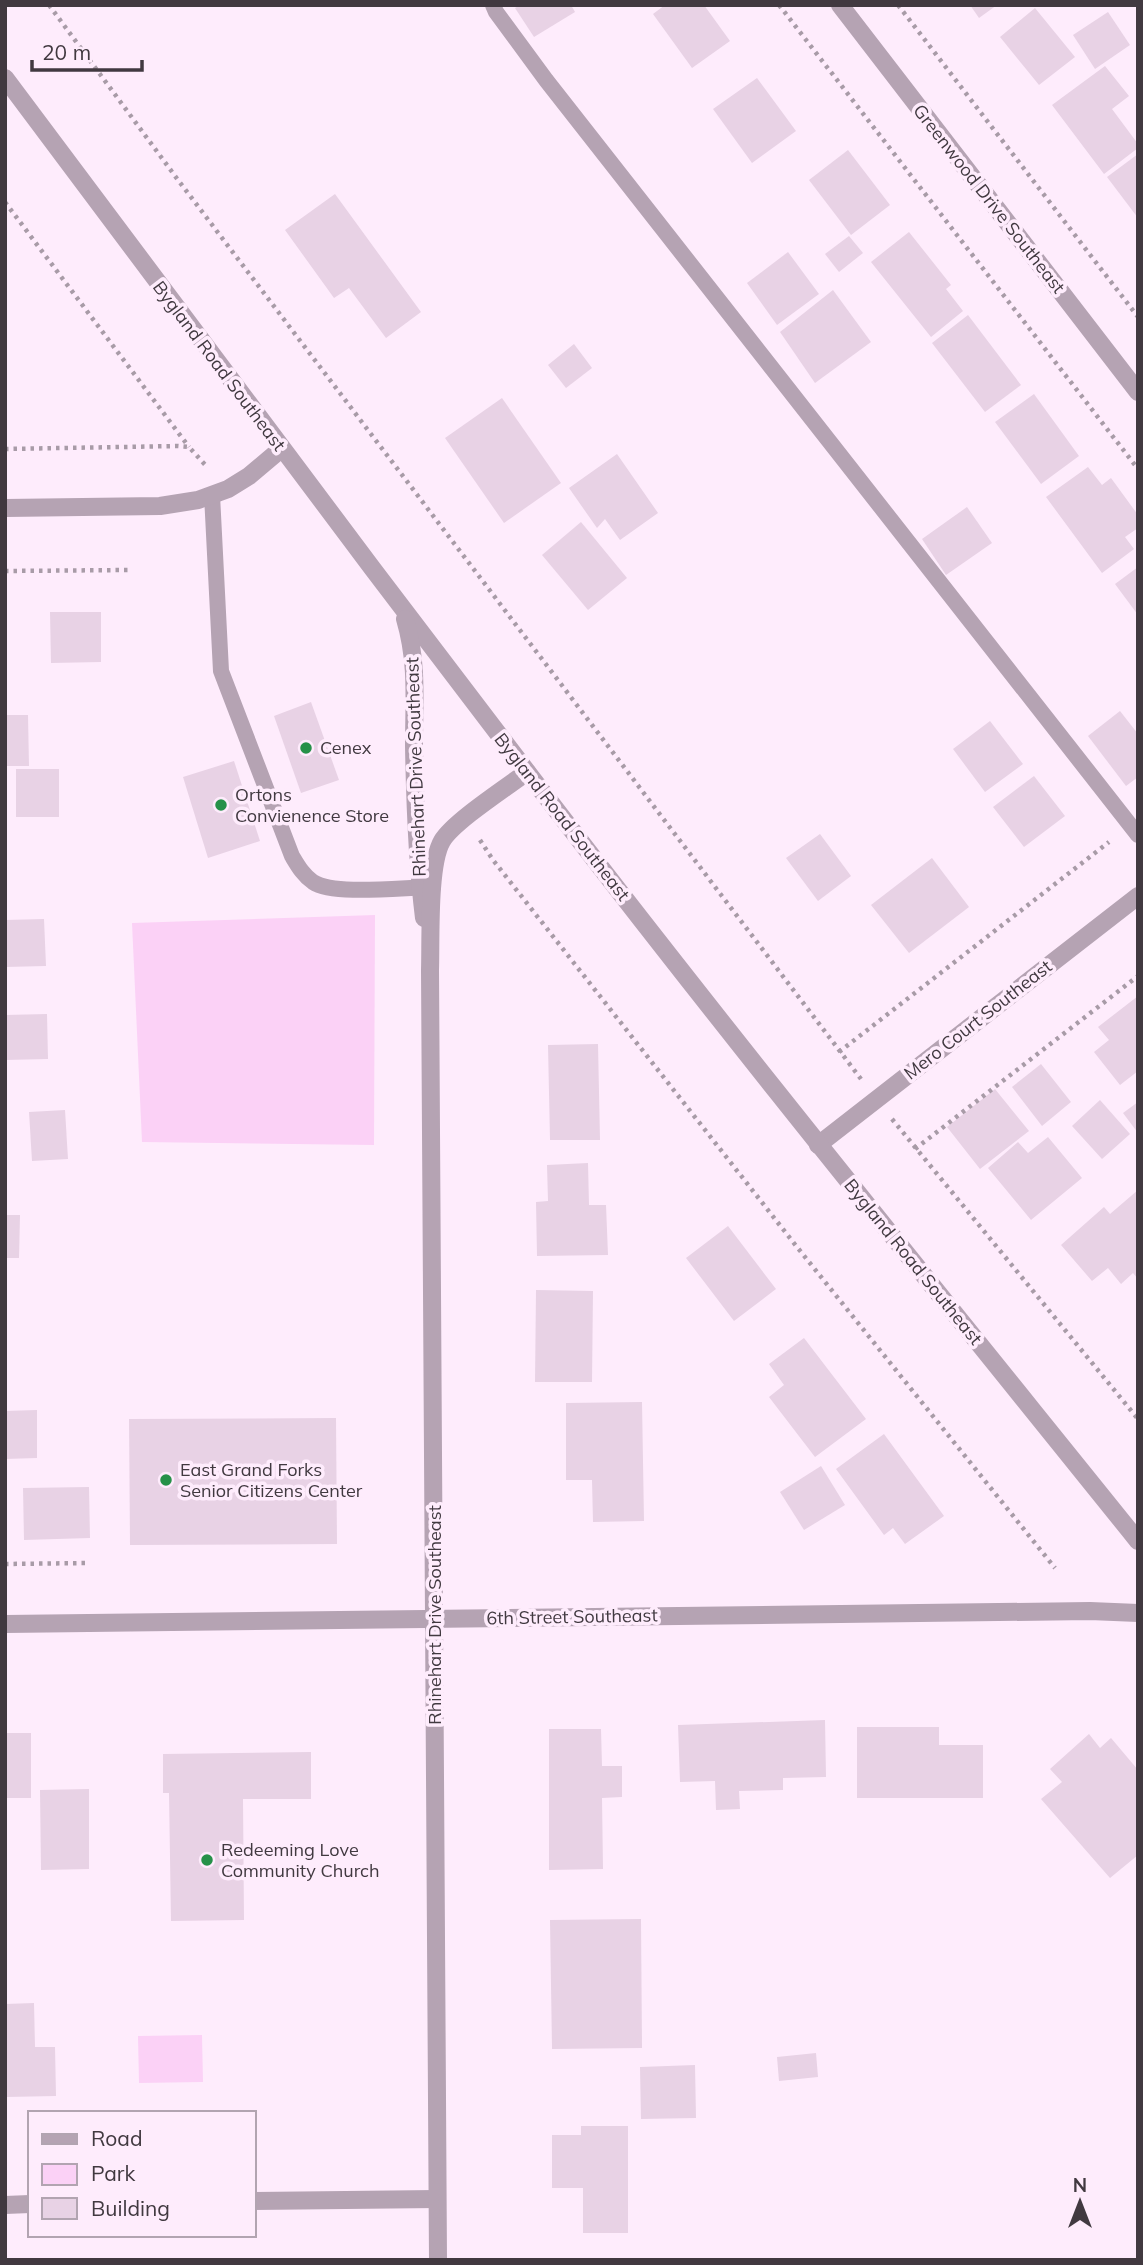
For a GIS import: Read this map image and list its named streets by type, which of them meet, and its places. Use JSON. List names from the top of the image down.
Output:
{
  "streets": {
    "street": [
      "Greenwood Drive Southeast",
      "Bygland Road Southeast",
      "Rhinehart Drive Southeast",
      "Mero Court Southeast",
      "6th Street Southeast"
    ]
  },
  "crossings": [
    ["Bygland Road Southeast", "Rhinehart Drive Southeast"],
    ["Bygland Road Southeast", "Mero Court Southeast"],
    ["Rhinehart Drive Southeast", "6th Street Southeast"]
  ],
  "places": [
    "Cenex",
    "Ortons Convienence Store",
    "East Grand Forks Senior Citizens Center",
    "Redeeming Love Community Church"
  ],
  "legend": ["Road", "Park", "Building"],
  "scale_bar": "20 m",
  "north": "top"
}
